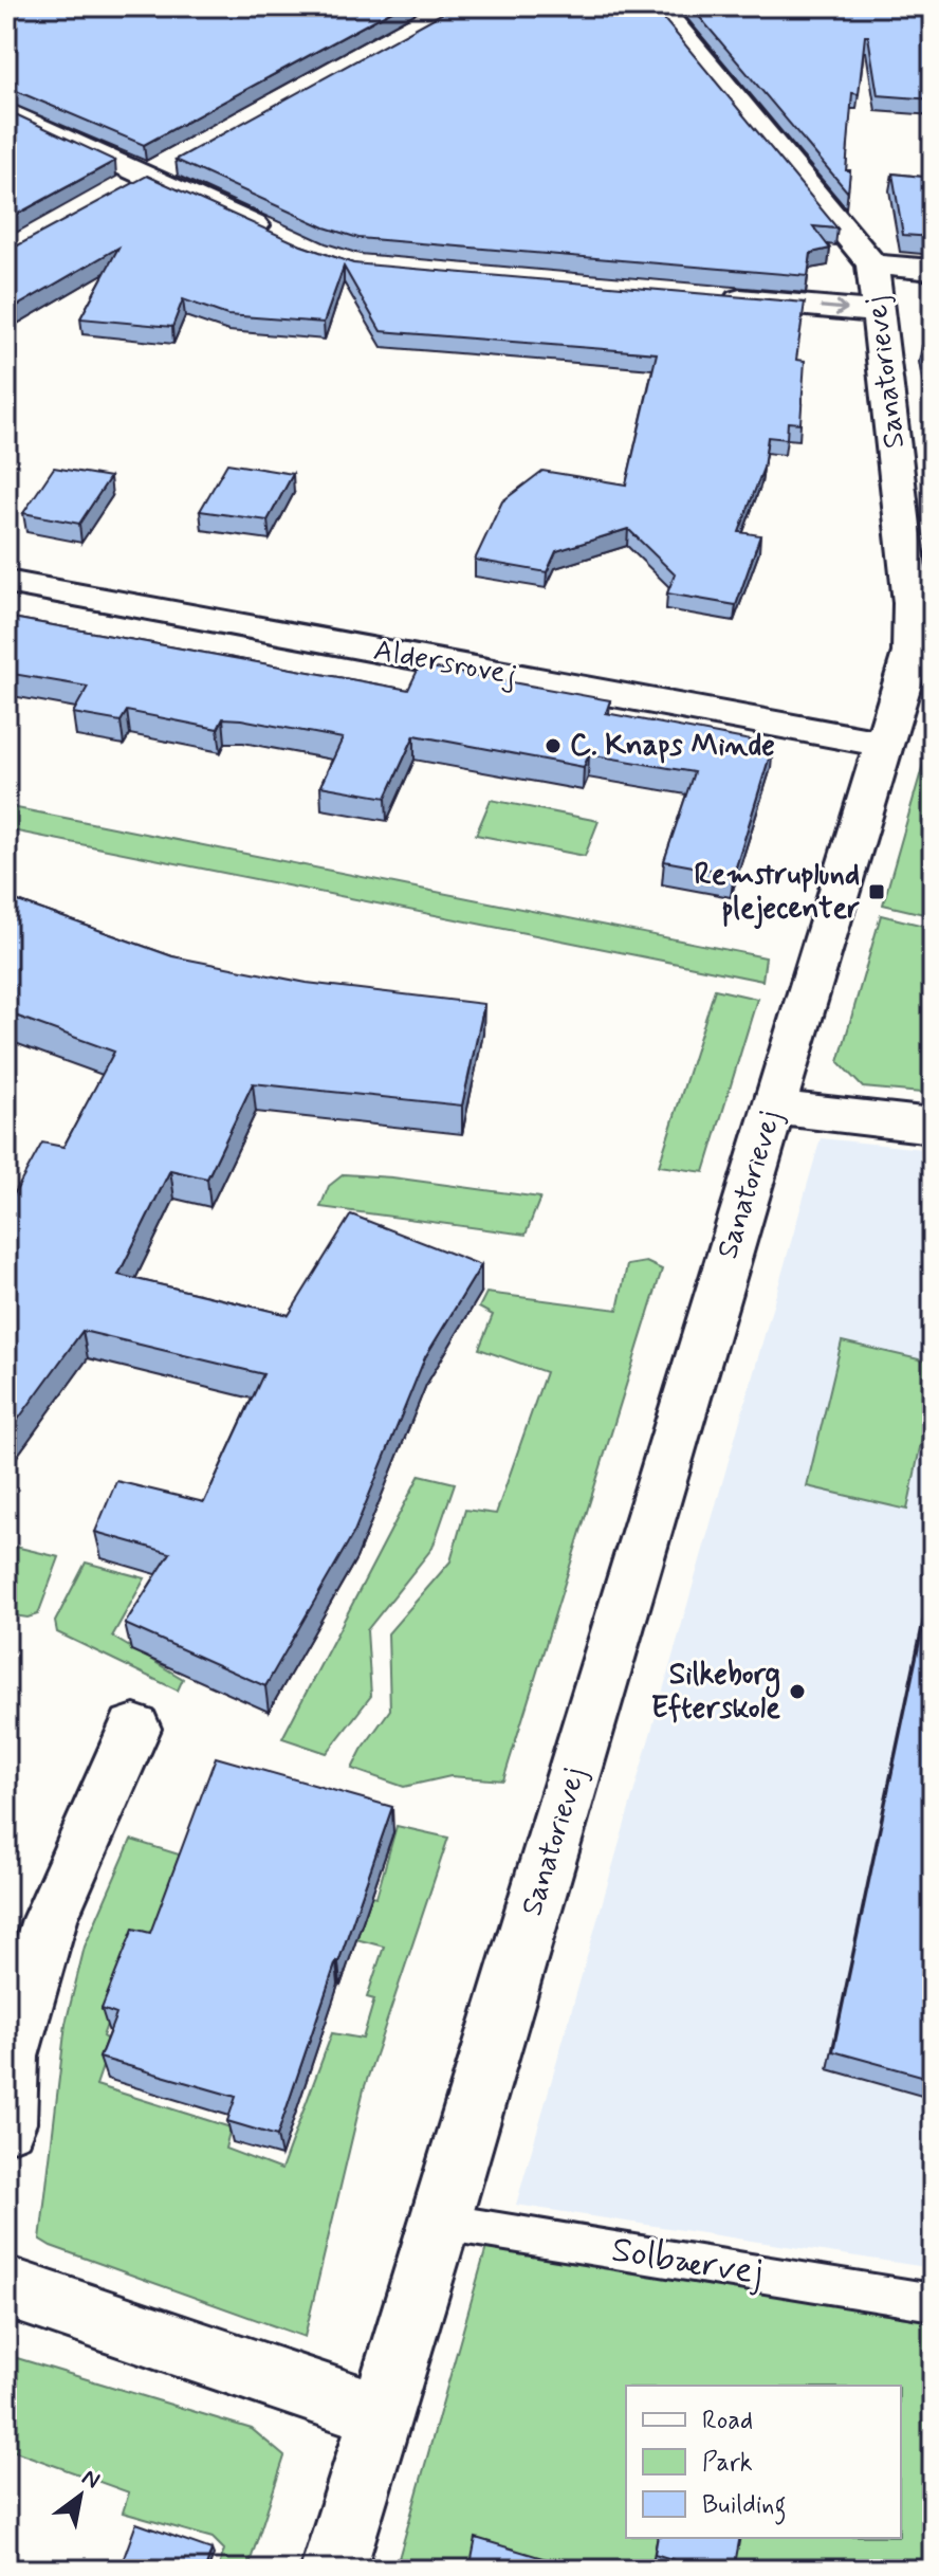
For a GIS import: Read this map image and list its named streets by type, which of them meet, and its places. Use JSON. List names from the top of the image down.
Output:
{
  "streets": {
    "street": ["Sanatorievej", "Aldersrovej"],
    "lane": ["Solbærvej"]
  },
  "crossings": [
    ["Sanatorievej", "Aldersrovej"],
    ["Sanatorievej", "Solbærvej"]
  ],
  "places": {
    "other": ["C. Knaps Minde", "Silkeborg Efterskole"],
    "transit": ["Remstruplund plejecenter"]
  },
  "legend": ["Road", "Park", "Building"],
  "north": "top right"
}
